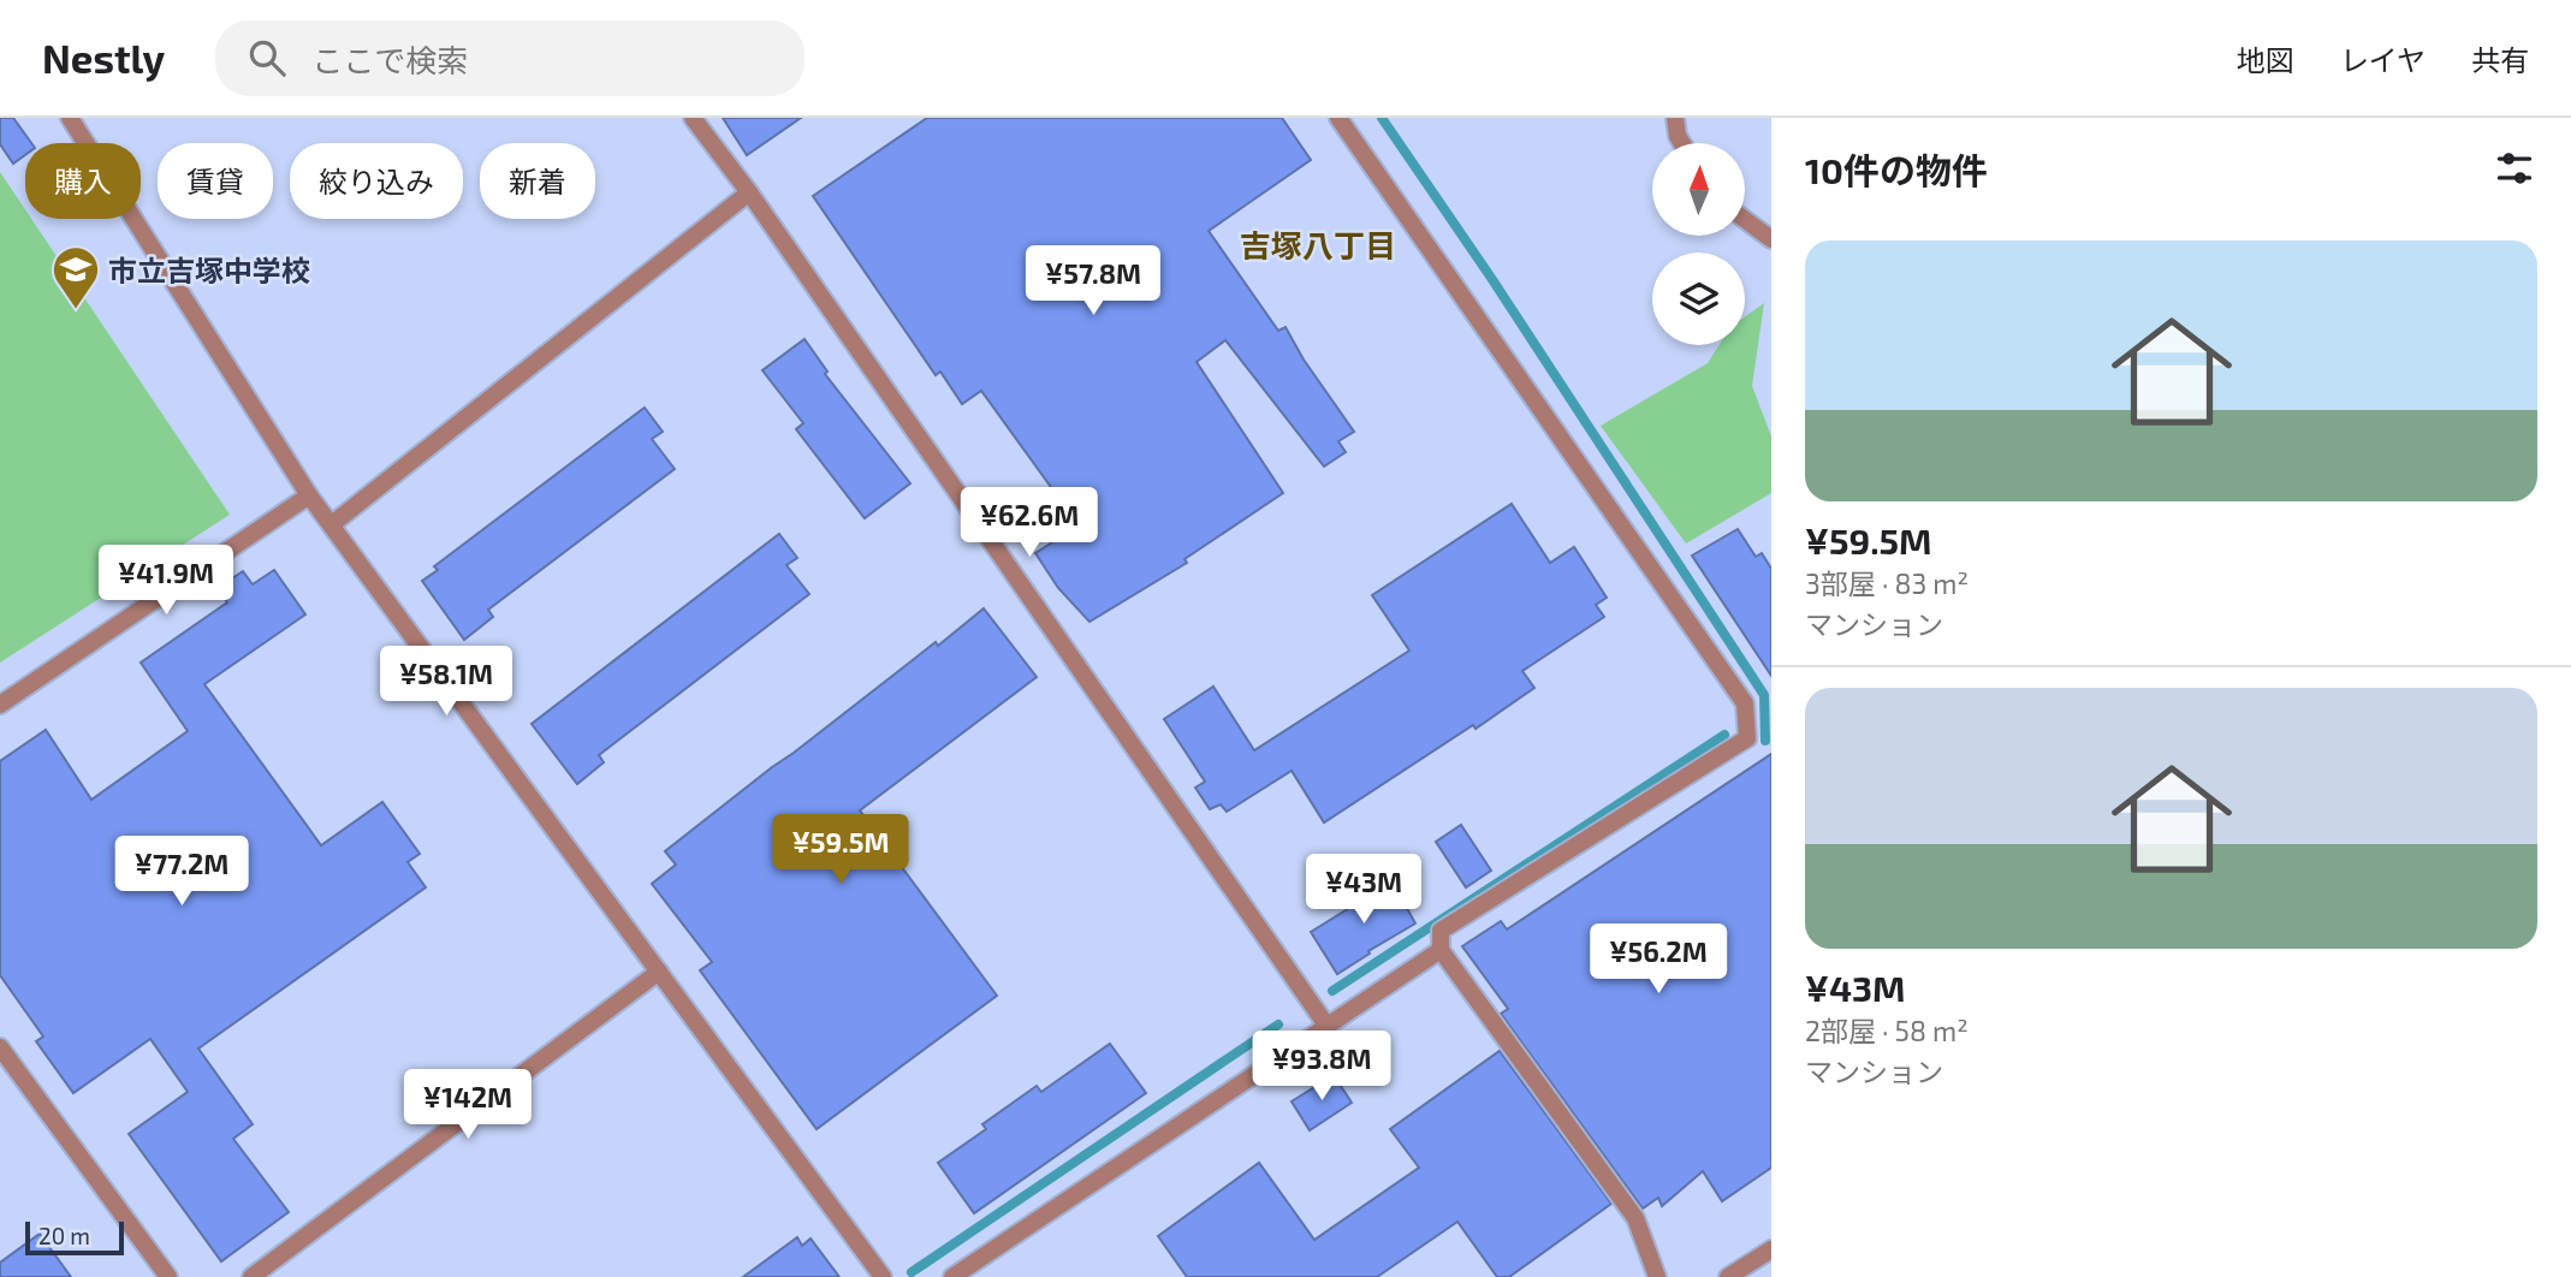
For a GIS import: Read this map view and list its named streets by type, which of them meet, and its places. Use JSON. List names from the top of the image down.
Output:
{
  "districts": ["吉塚八丁目"],
  "places": {
    "school or university": ["市立吉塚中学校"]
  },
  "scale_bar": "20 m",
  "north": "top",
  "page": {
    "header": "Nestly",
    "search": "ここで検索",
    "nav": ["地図", "レイヤ", "共有"],
    "heading": "10件の物件",
    "chip": [
      "購入",
      "賃貸",
      "絞り込み",
      "新着"
    ],
    "list": [
      {
        "name": "¥59.5M",
        "note": "3部屋 · 83 m² · マンション"
      },
      {
        "name": "¥43M",
        "note": "2部屋 · 58 m² · マンション"
      }
    ],
    "price": [
      "¥57.8M",
      "¥62.6M",
      "¥41.9M",
      "¥58.1M",
      "¥59.5M",
      "¥77.2M",
      "¥43M",
      "¥56.2M",
      "¥93.8M",
      "¥142M"
    ],
    "scale": "20 m"
  }
}
